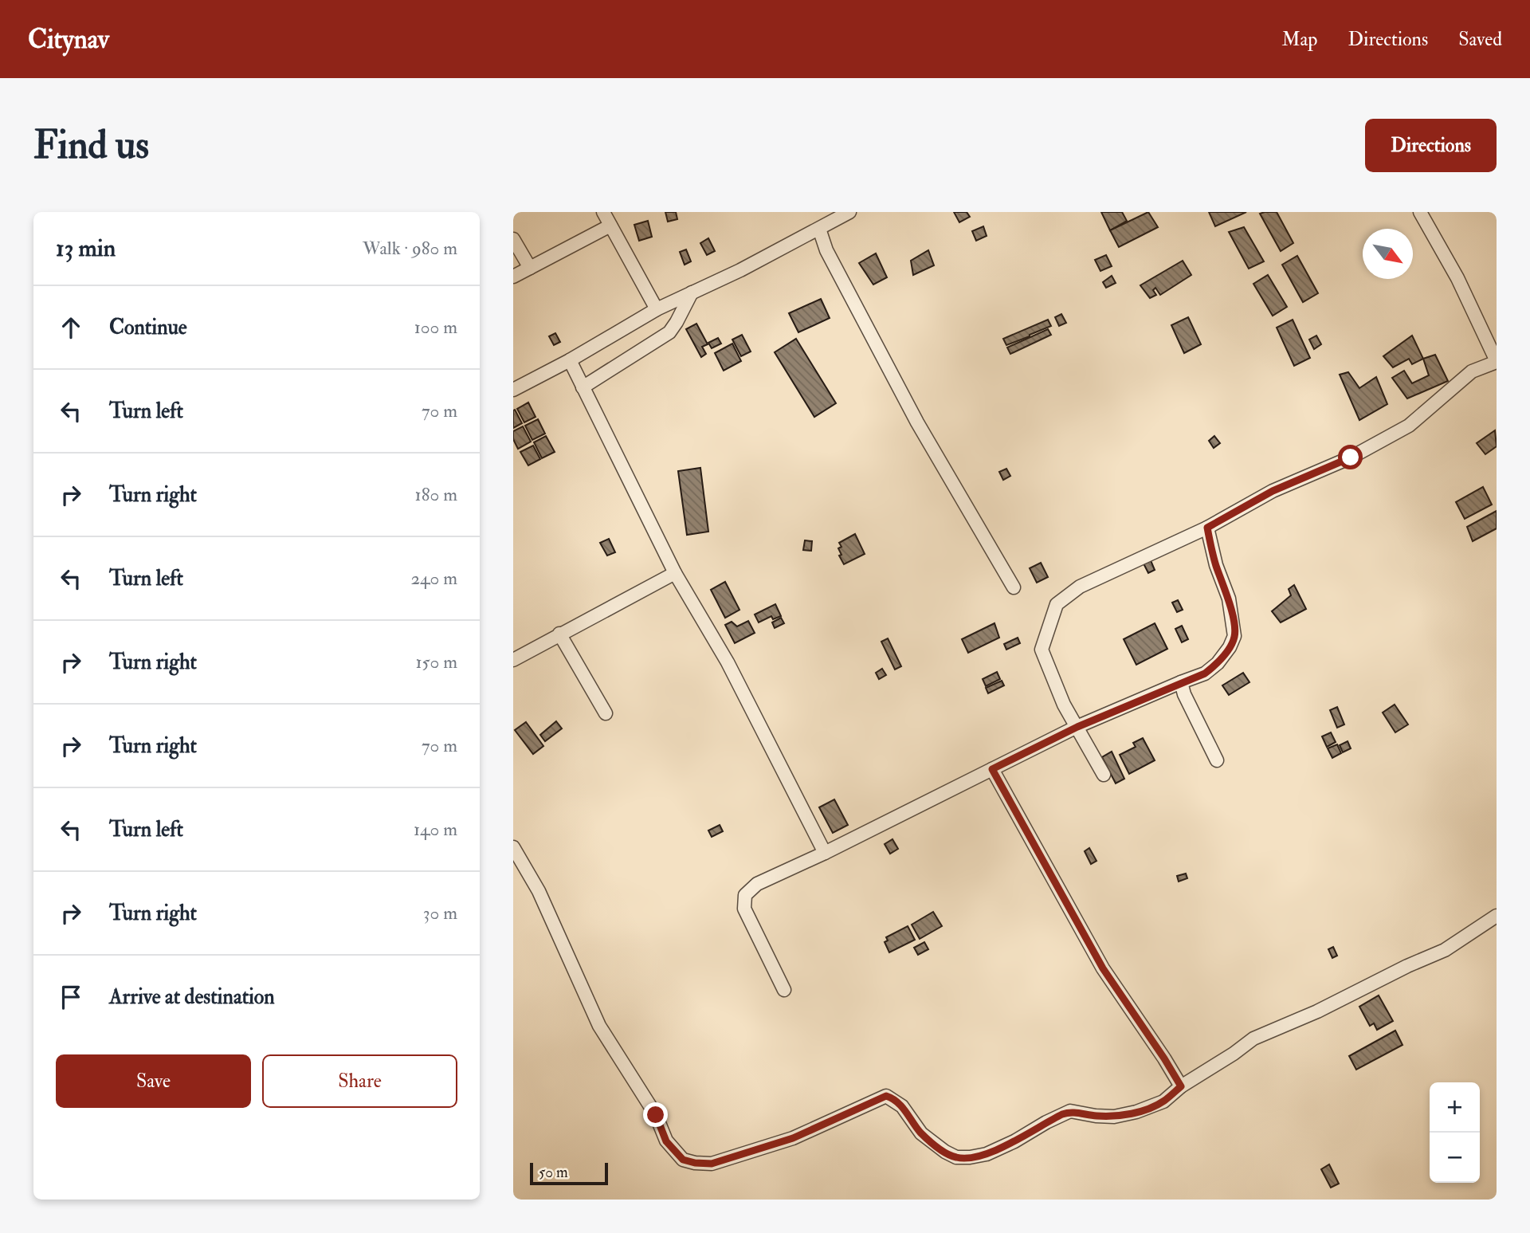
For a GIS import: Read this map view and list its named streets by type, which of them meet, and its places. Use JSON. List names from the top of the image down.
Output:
{
  "scale_bar": "50 m",
  "north": "bottom right",
  "page": {
    "header": "Citynav",
    "nav": ["Map", "Directions", "Saved"],
    "buttons": [
      "Directions",
      ["Save", "Share"]
    ],
    "title": "Find us",
    "heading": ["13 min", "Walk · 980 m"],
    "list": [
      ["Continue", "100 m"],
      ["Turn left", "70 m"],
      ["Turn right", "180 m"],
      ["Turn left", "240 m"],
      ["Turn right", "150 m"],
      ["Turn right", "70 m"],
      ["Turn left", "140 m"],
      ["Turn right", "30 m"],
      "Arrive at destination"
    ],
    "map_buttons": ["+", "−"],
    "scale": "50 m"
  }
}
